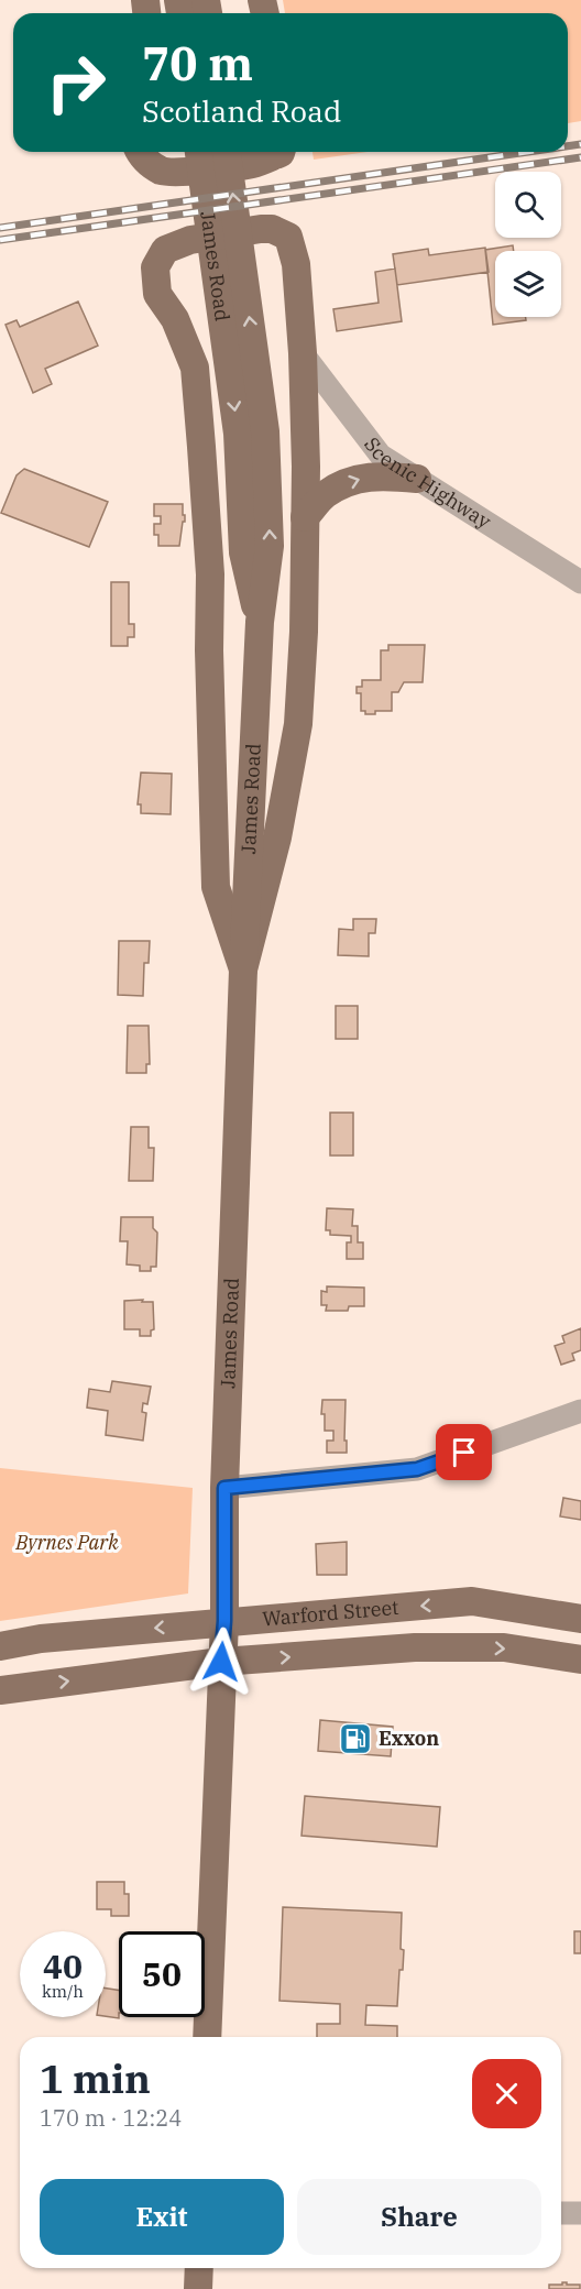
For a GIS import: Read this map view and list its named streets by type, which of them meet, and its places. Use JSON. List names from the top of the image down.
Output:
{
  "streets": {
    "main road": ["James Road", "Warford Street"],
    "street": ["Scenic Highway"]
  },
  "crossings": [
    ["James Road", "Warford Street"]
  ],
  "parks": ["Byrnes Park"],
  "places": {
    "fuel station": ["Exxon"]
  },
  "page": {
    "turn": ["70 m", "Scotland Road"],
    "speed": "40 km/h",
    "limit": "50",
    "heading": ["1 min", "170 m · 12:24"],
    "buttons": ["Exit", "Share"]
  }
}
